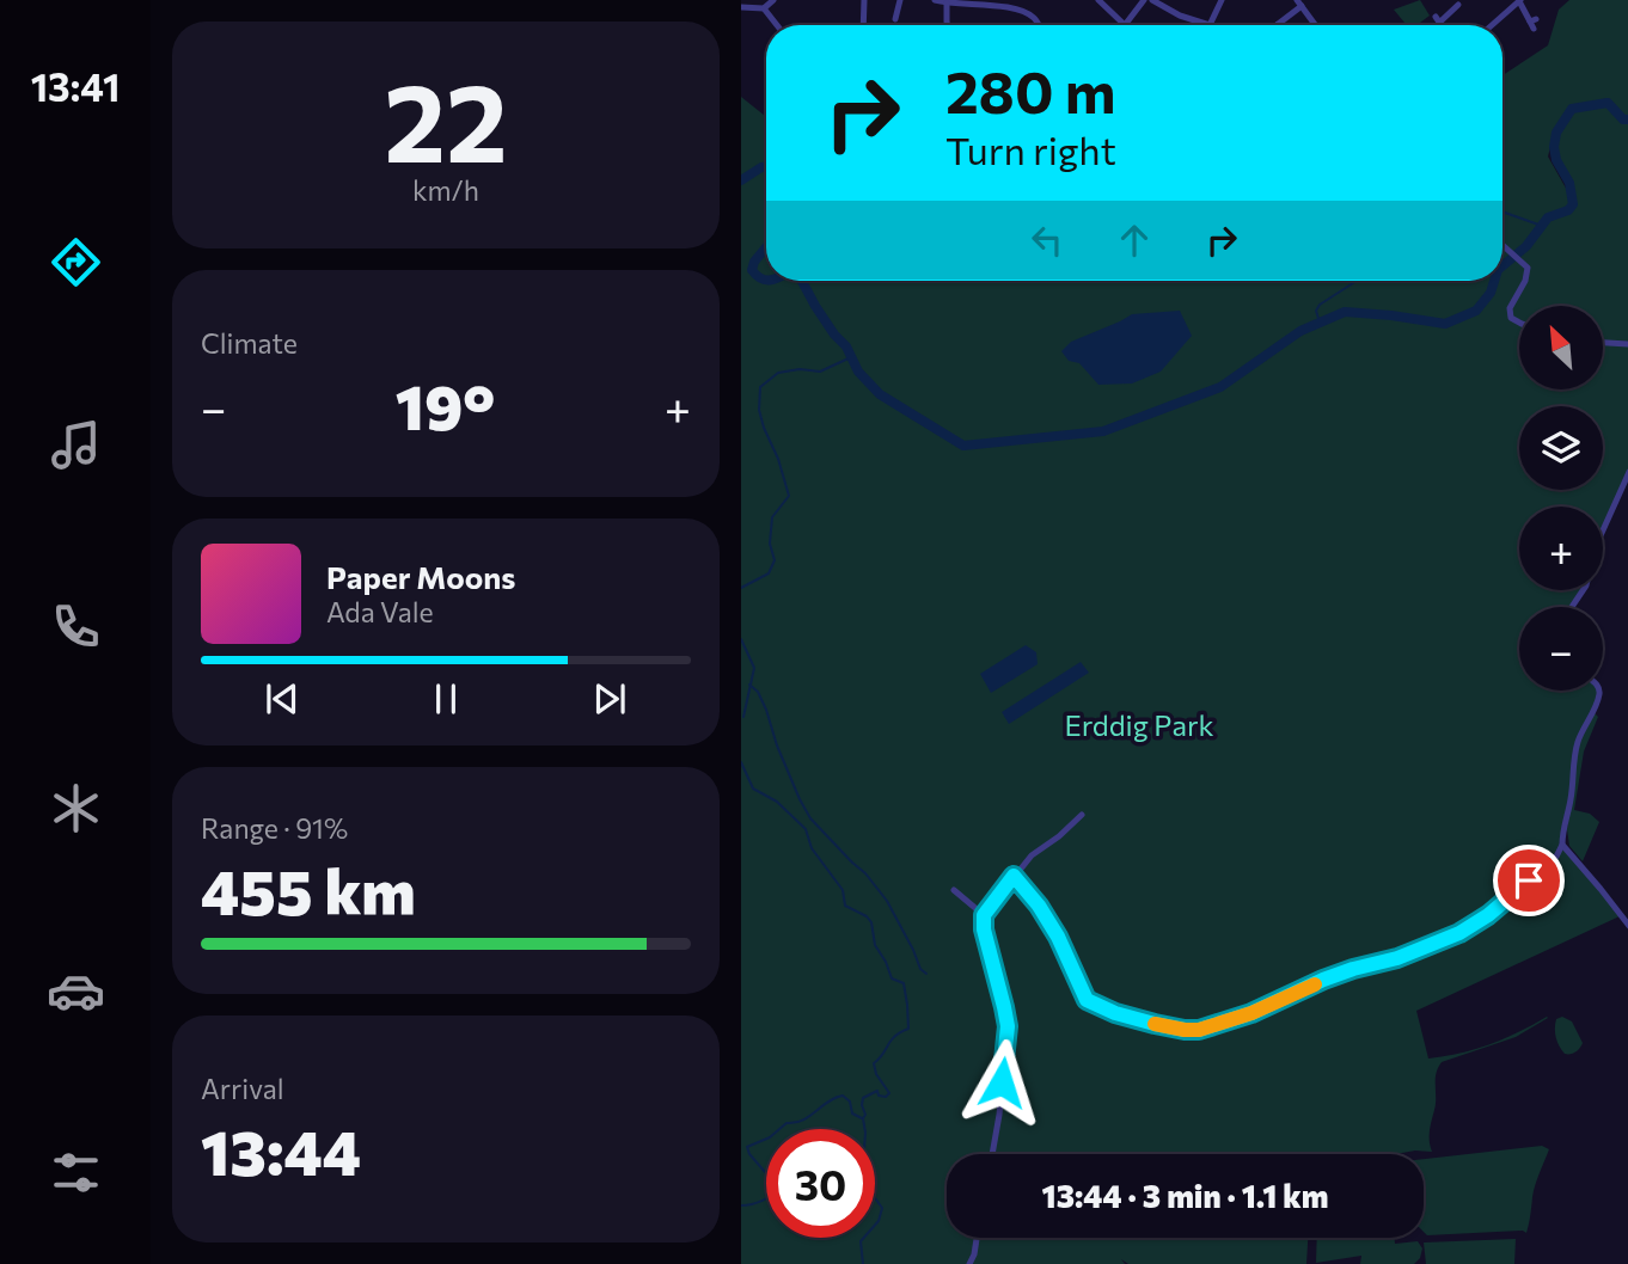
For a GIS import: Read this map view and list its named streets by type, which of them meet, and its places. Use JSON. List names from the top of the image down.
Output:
{
  "parks": ["Erddig Park"],
  "north": "top left",
  "page": {
    "tabs": "13:41",
    "tile": [
      ["22", "km/h"],
      "Climate",
      ["Range · 91%", "455 km"],
      ["Arrival", "13:44"]
    ],
    "turn": ["280 m", "Turn right"],
    "map_buttons": ["+", "−"],
    "heat": ["−", "19°", "+"],
    "song": ["Paper Moons", "Ada Vale"],
    "limit": "30",
    "trip": "13:44 · 3 min · 1.1 km"
  }
}
